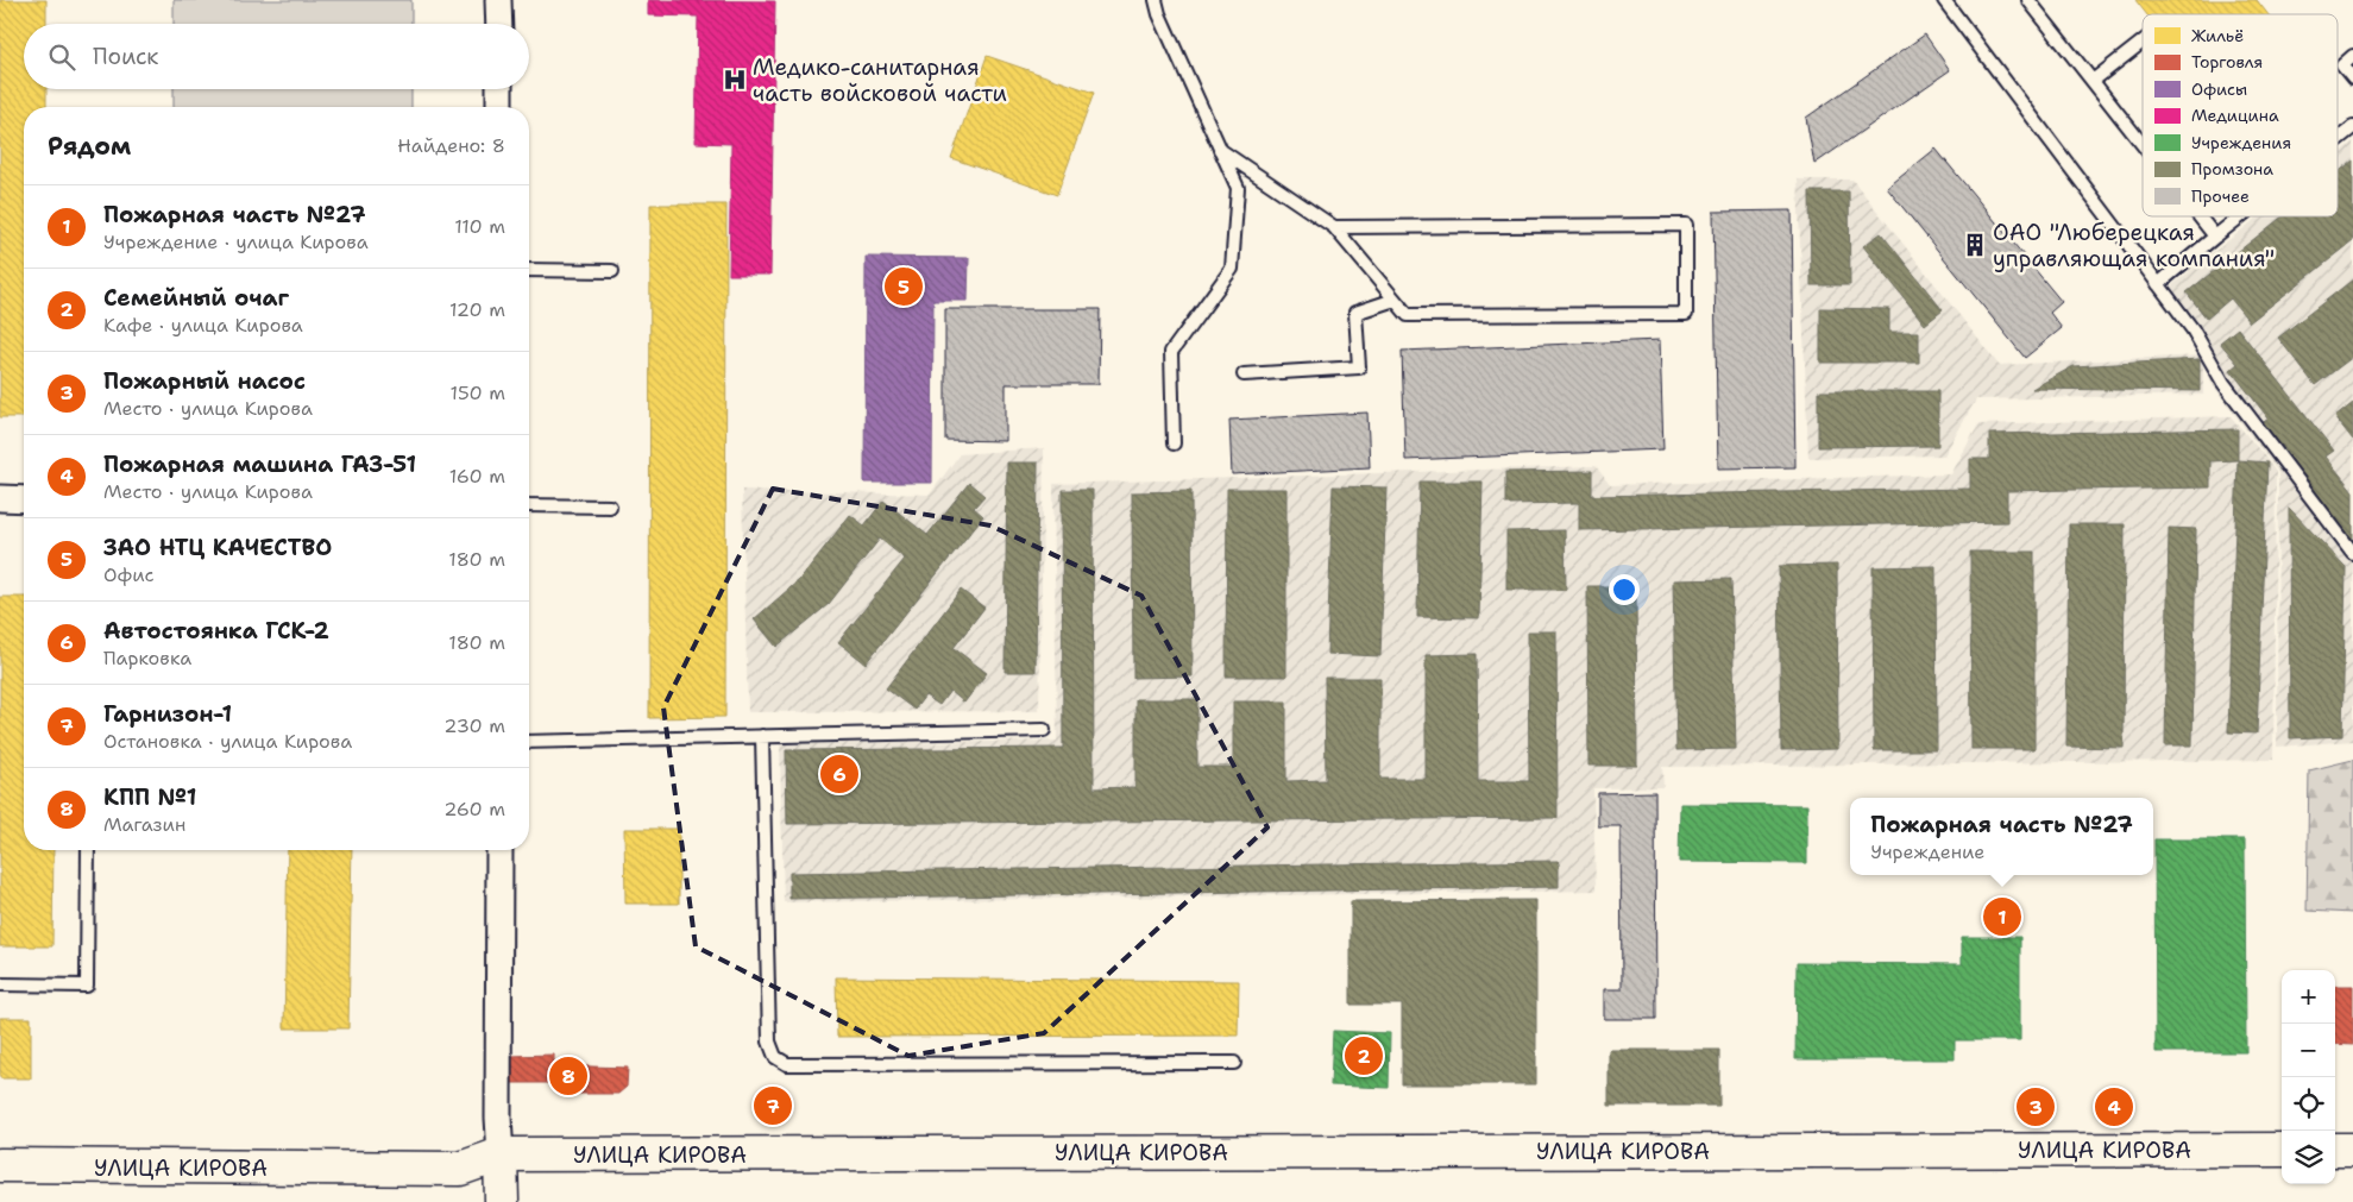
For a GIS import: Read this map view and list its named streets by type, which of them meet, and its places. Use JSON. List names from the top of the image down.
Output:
{
  "streets": {
    "main road": ["УЛИЦА КИРОВА"]
  },
  "places": {
    "hospital": ["Медико-санитарная часть войсковой части"],
    "building": ["ОАО \"Люберецкая управляющая компания\""]
  },
  "legend": [
    "Жильё",
    "Торговля",
    "Офисы",
    "Медицина",
    "Учреждения",
    "Промзона",
    "Прочее"
  ],
  "page": {
    "search": "Поиск",
    "heading": ["Рядом", "Найдено: 8"],
    "list": [
      {
        "mark": "1",
        "name": "Пожарная часть №27",
        "note": "Учреждение · улица Кирова",
        "value": "110 m"
      },
      {
        "mark": "2",
        "name": "Семейный очаг",
        "note": "Кафе · улица Кирова",
        "value": "120 m"
      },
      {
        "mark": "3",
        "name": "Пожарный насос",
        "note": "Место · улица Кирова",
        "value": "150 m"
      },
      {
        "mark": "4",
        "name": "Пожарная машина ГАЗ-51",
        "note": "Место · улица Кирова",
        "value": "160 m"
      },
      {
        "mark": "5",
        "name": "ЗАО НТЦ КАЧЕСТВО",
        "note": "Офис",
        "value": "180 m"
      },
      {
        "mark": "6",
        "name": "Автостоянка ГСК-2",
        "note": "Парковка",
        "value": "180 m"
      },
      {
        "mark": "7",
        "name": "Гарнизон-1",
        "note": "Остановка · улица Кирова",
        "value": "230 m"
      },
      {
        "mark": "8",
        "name": "КПП №1",
        "note": "Магазин",
        "value": "260 m"
      }
    ],
    "pins": [
      "5",
      "6",
      "1",
      "2",
      "8",
      "7",
      "3",
      "4"
    ],
    "popup": ["Пожарная часть №27", "Учреждение"],
    "map_buttons": ["+", "−"]
  }
}
